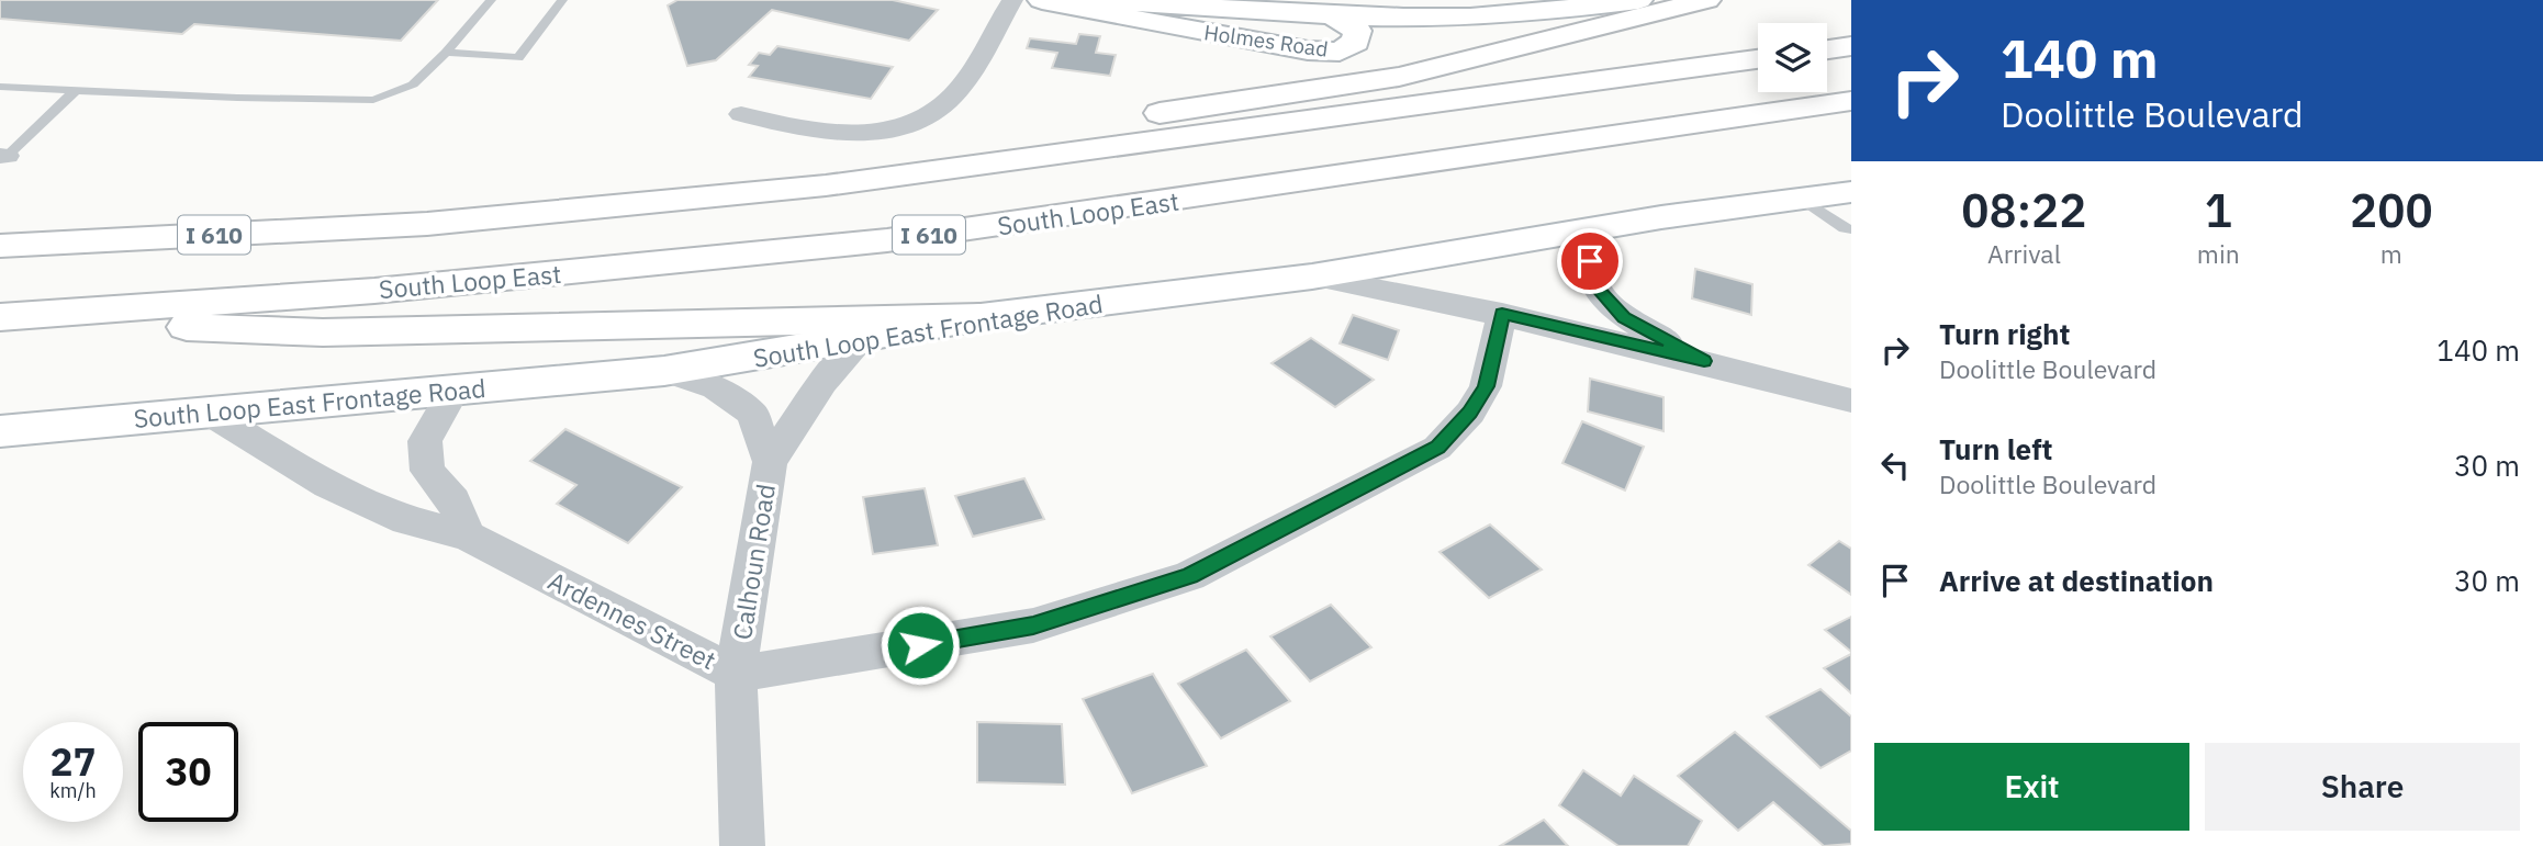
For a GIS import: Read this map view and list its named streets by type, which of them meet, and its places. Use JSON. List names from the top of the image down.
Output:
{
  "streets": {
    "main road": [
      "Holmes Road",
      "South Loop East",
      "I 610",
      "South Loop East Frontage Road"
    ],
    "street": ["Calhoun Road", "Ardennes Street"]
  },
  "crossings": [
    ["South Loop East Frontage Road", "Calhoun Road"],
    ["South Loop East Frontage Road", "Ardennes Street"],
    ["Calhoun Road", "Ardennes Street"]
  ],
  "page": {
    "turn": ["140 m", "Doolittle Boulevard"],
    "eta": [
      "08:22",
      "Arrival",
      "1",
      "min",
      "200",
      "m"
    ],
    "list": [
      {
        "name": "Turn right",
        "note": "Doolittle Boulevard",
        "value": "140 m"
      },
      {
        "name": "Turn left",
        "note": "Doolittle Boulevard",
        "value": "30 m"
      },
      {
        "name": "Arrive at destination",
        "value": "30 m"
      }
    ],
    "speed": "27 km/h",
    "limit": "30",
    "buttons": ["Exit", "Share"]
  }
}
